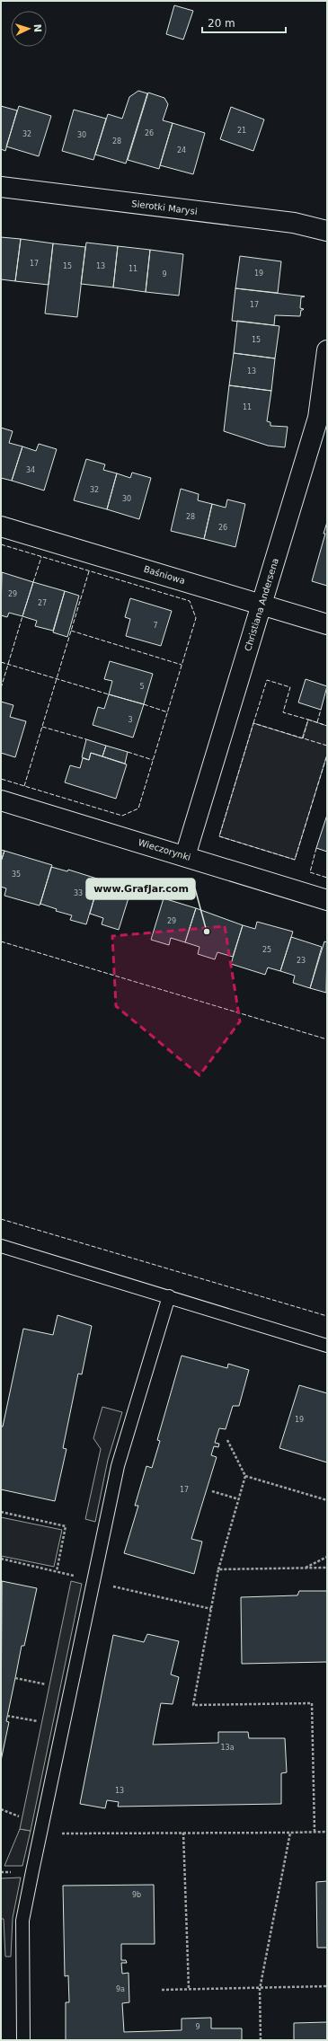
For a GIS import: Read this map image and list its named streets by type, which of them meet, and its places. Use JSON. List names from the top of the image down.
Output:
{
  "streets": {
    "street": [
      "Sierotki Marysi",
      "Baśniowa",
      "Christiana Andersena",
      "Wieczorynki"
    ]
  },
  "crossings": [
    ["Baśniowa", "Christiana Andersena"],
    ["Christiana Andersena", "Wieczorynki"]
  ],
  "places": ["www.GrafJar.com"],
  "house_numbers": [
    "21",
    "26",
    "32",
    "30",
    "28",
    "24",
    "17",
    "15",
    "13",
    "11",
    "19",
    "9",
    "17",
    "15",
    "13",
    "11",
    "34",
    "32",
    "30",
    "28",
    "26",
    "29",
    "27",
    "7",
    "5",
    "3",
    "35",
    "33",
    "29",
    "25",
    "23",
    "19",
    "17",
    "13a",
    "13",
    "9b",
    "9a",
    "9"
  ],
  "scale_bar": "20 m",
  "north": "right"
}
